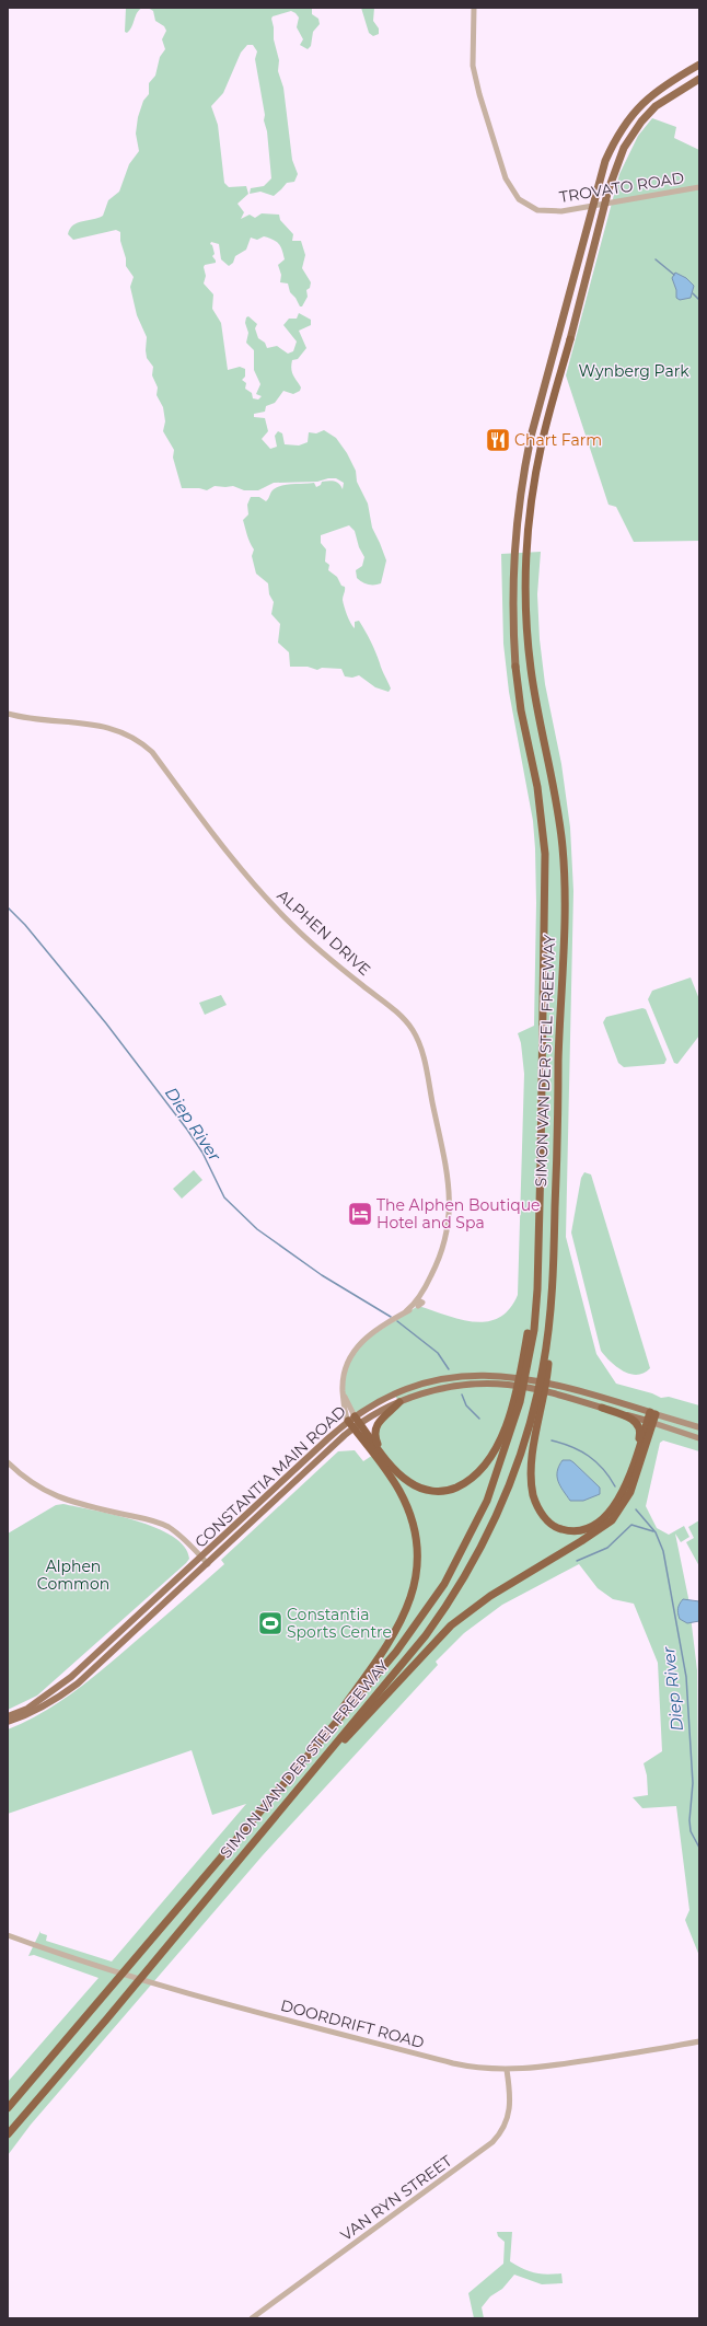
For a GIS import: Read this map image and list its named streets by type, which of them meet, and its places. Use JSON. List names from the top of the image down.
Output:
{
  "streets": {
    "highway": ["SIMON VAN DER STEL FREEWAY"],
    "main road": ["CONSTANTIA MAIN ROAD"],
    "street": [
      "TROVATO ROAD",
      "ALPHEN DRIVE",
      "DOORDRIFT ROAD",
      "VAN RYN STREET"
    ]
  },
  "crossings": [
    ["ALPHEN DRIVE", "CONSTANTIA MAIN ROAD"],
    ["DOORDRIFT ROAD", "VAN RYN STREET"]
  ],
  "water": ["Diep River"],
  "parks": ["Wynberg Park", "Alphen Common"],
  "places": {
    "restaurant": ["Chart Farm"],
    "hotel": ["The Alphen Boutique Hotel and Spa"],
    "sports": ["Constantia Sports Centre"]
  }
}
